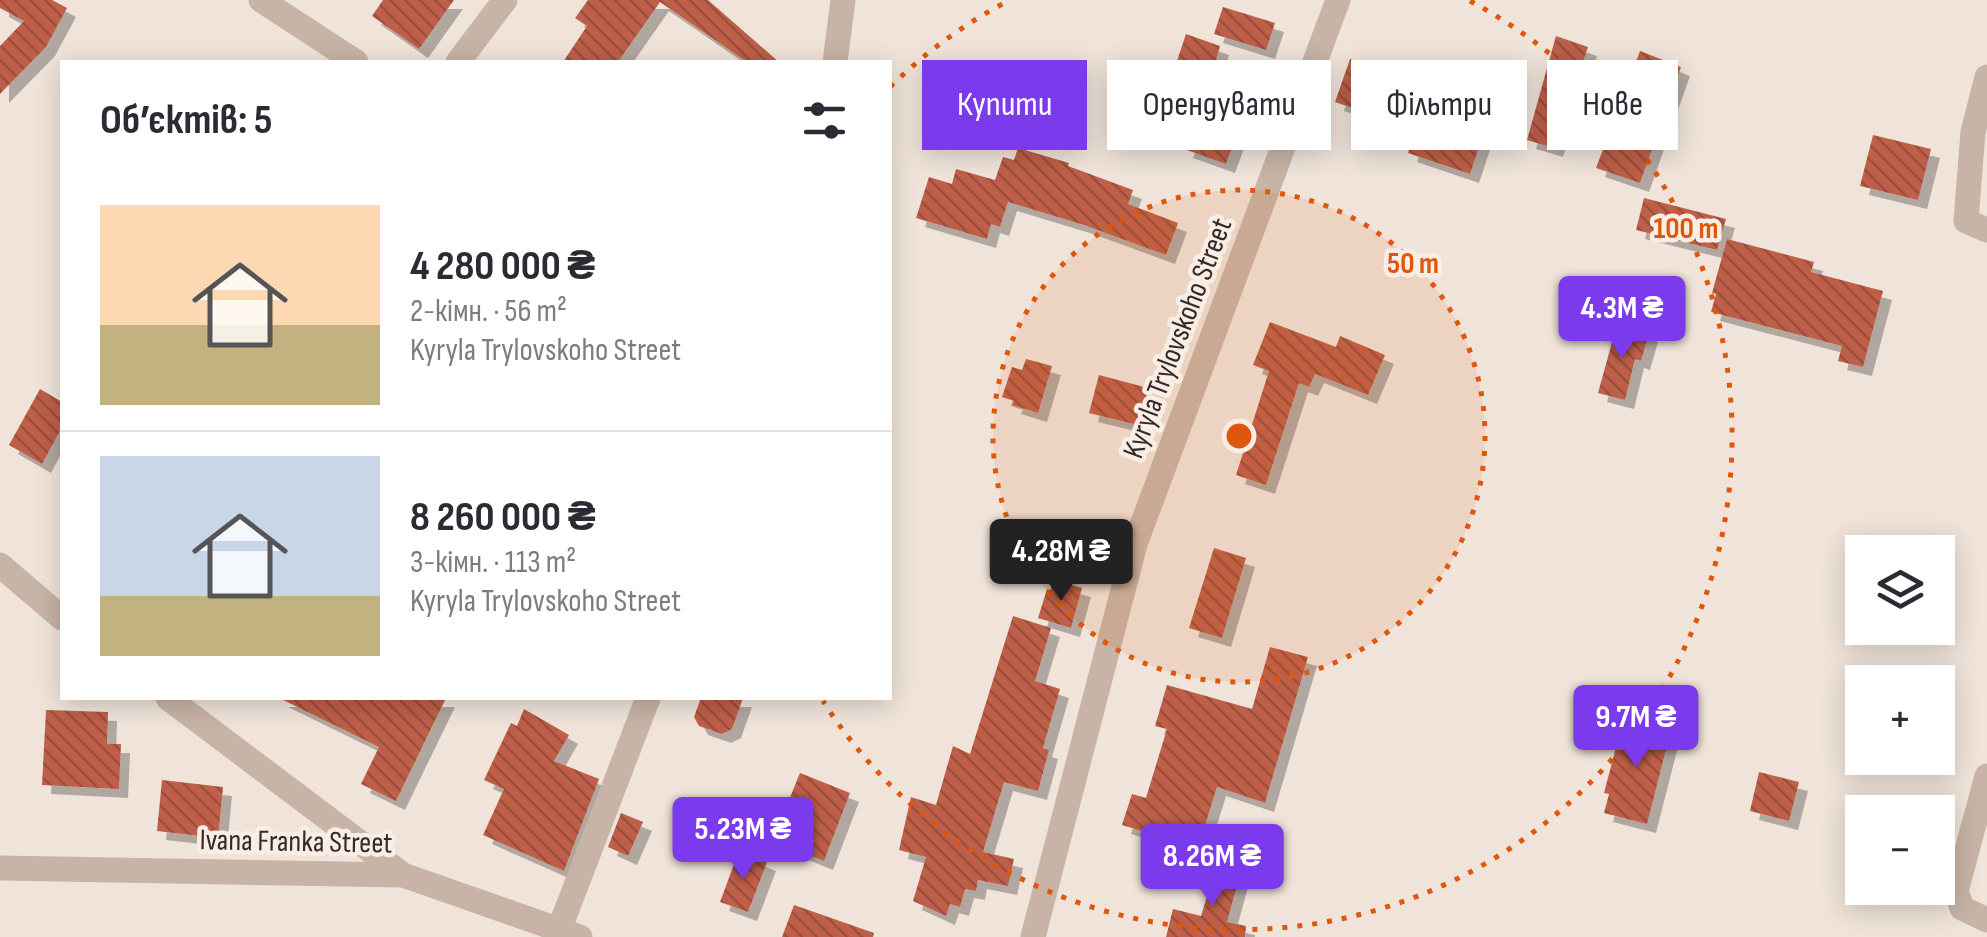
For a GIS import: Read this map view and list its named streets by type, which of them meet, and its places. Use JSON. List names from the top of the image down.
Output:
{
  "streets": {
    "street": ["Kyryla Trylovskoho Street", "Ivana Franka Street"]
  },
  "page": {
    "chip": [
      "Купити",
      "Орендувати",
      "Фільтри",
      "Нове"
    ],
    "heading": "Об’єктів: 5",
    "list": [
      {
        "name": "4 280 000 ₴",
        "note": "2-кімн. · 56 m² · Kyryla Trylovskoho Street"
      },
      {
        "name": "8 260 000 ₴",
        "note": "3-кімн. · 113 m² · Kyryla Trylovskoho Street"
      }
    ],
    "price": [
      "4.3M ₴",
      "4.28M ₴",
      "9.7M ₴",
      "5.23M ₴",
      "8.26M ₴"
    ],
    "map_buttons": ["+", "−"]
  },
  "rings": ["100 m", "50 m"]
}
